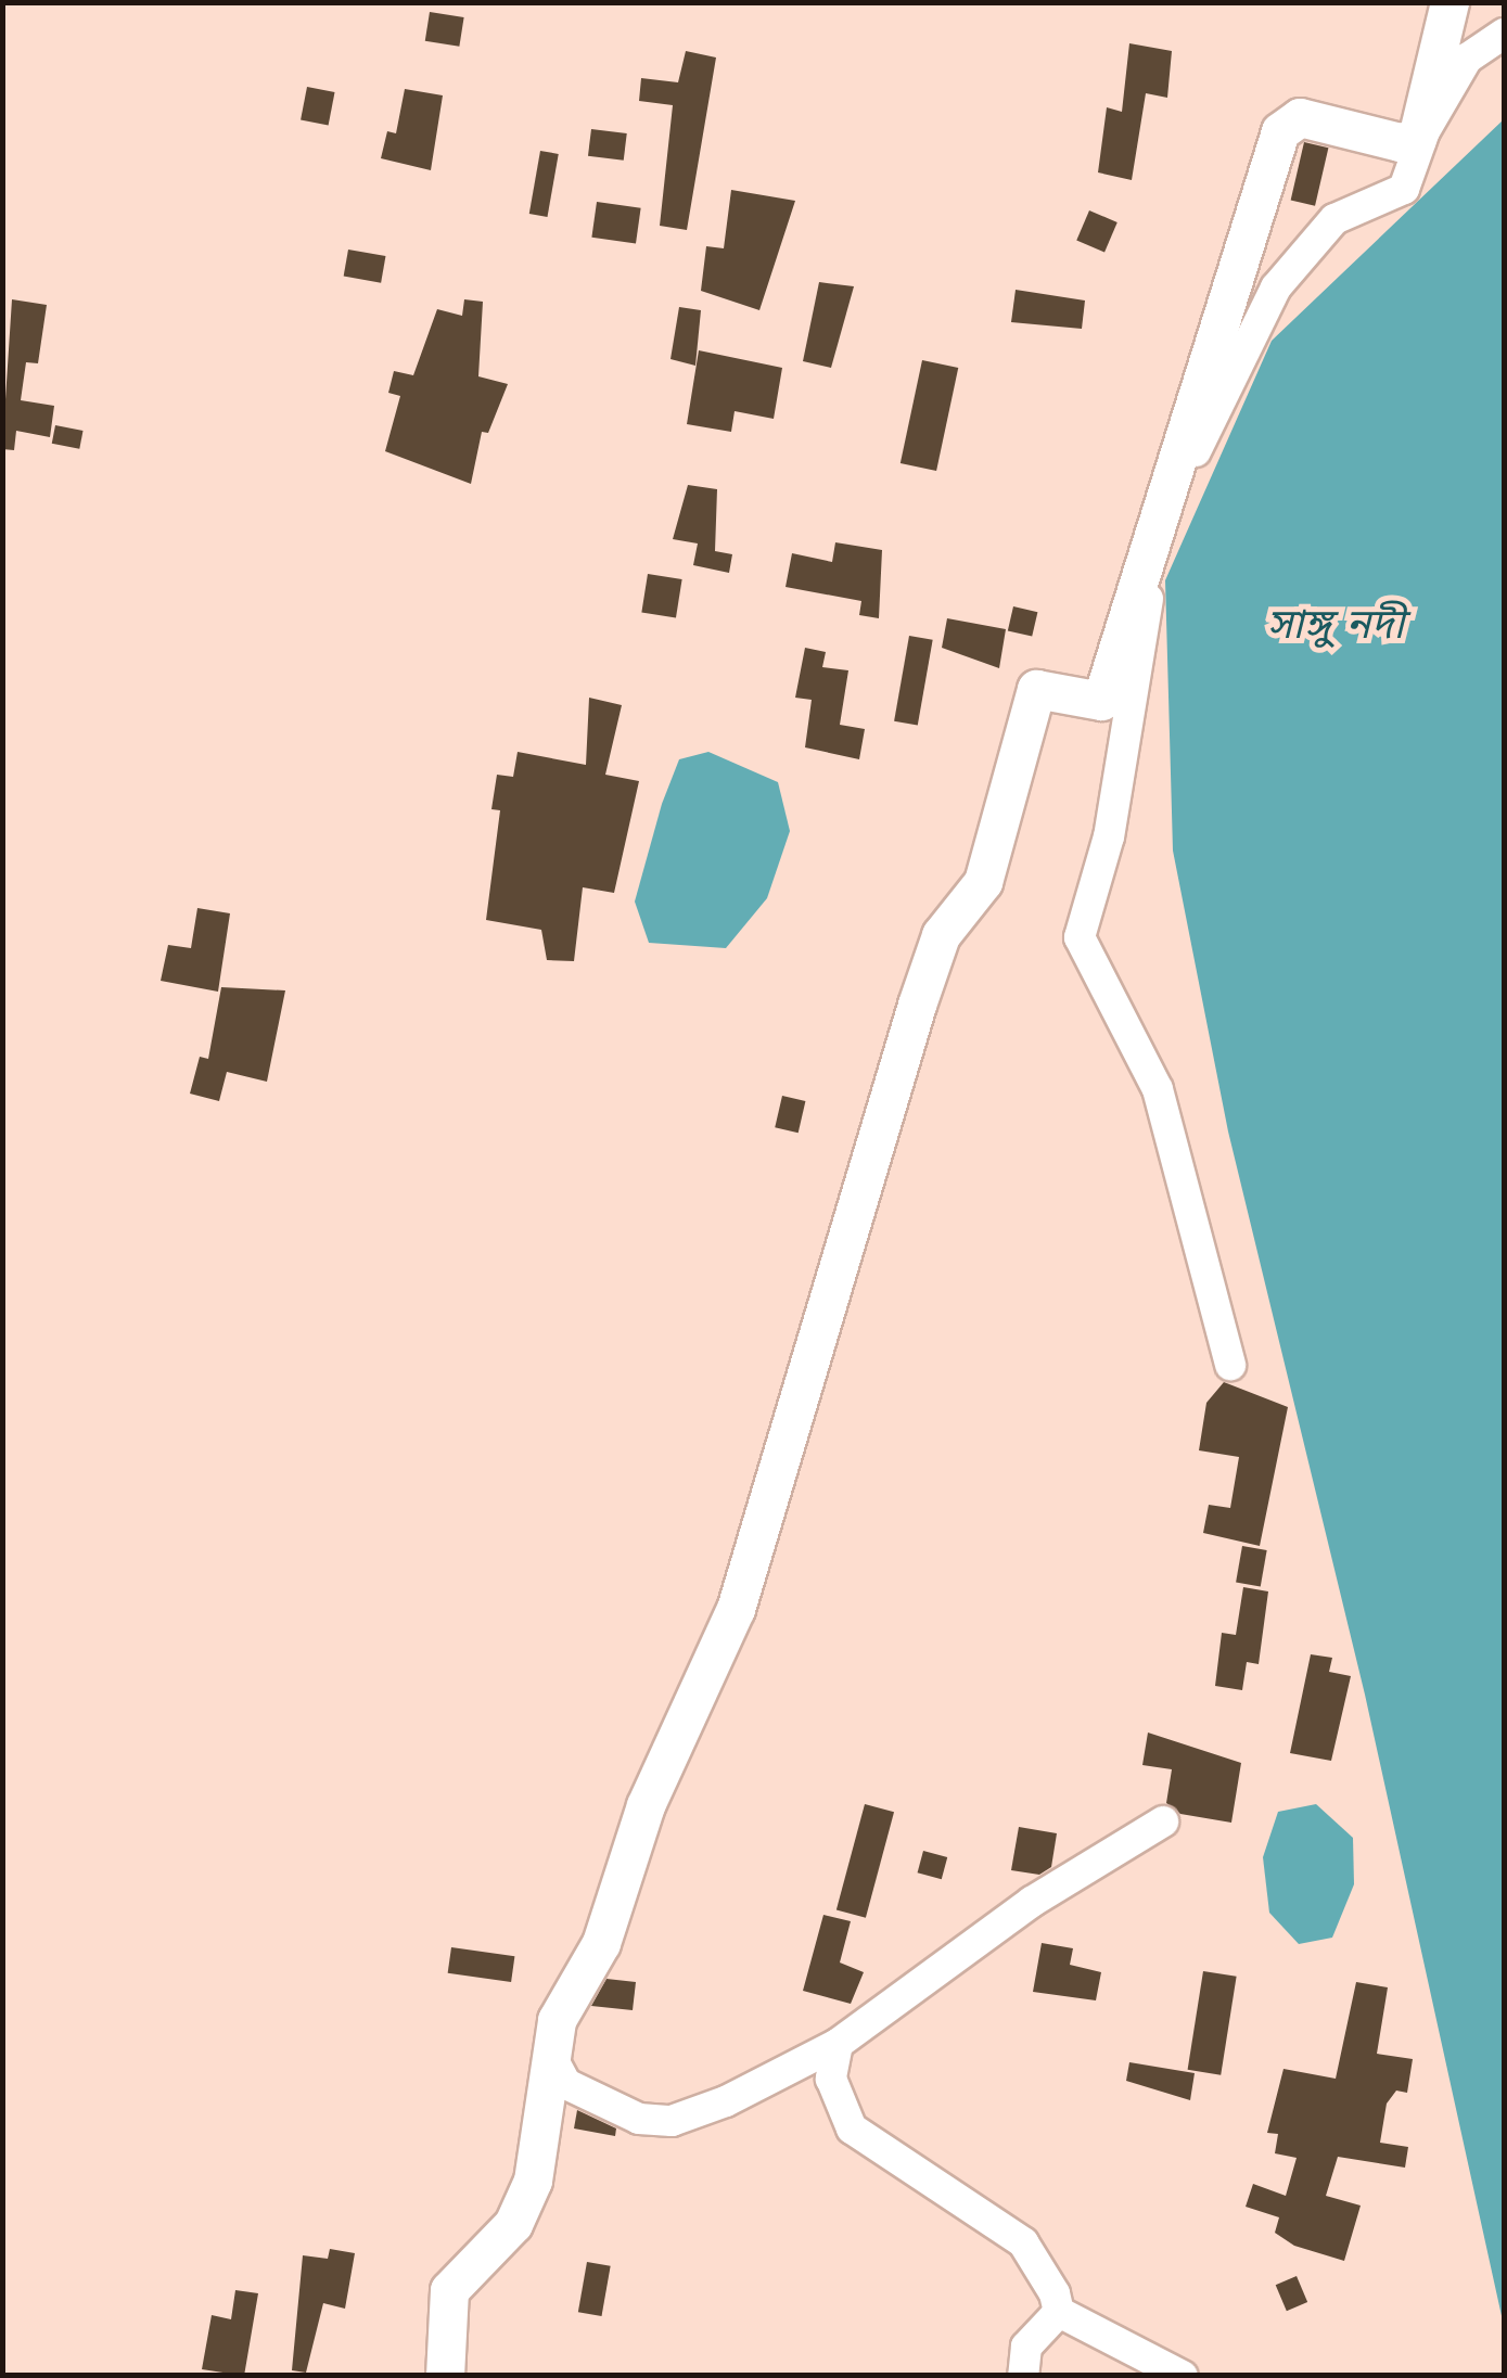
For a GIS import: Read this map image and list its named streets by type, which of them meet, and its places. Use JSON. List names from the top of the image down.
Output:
{
  "water": ["সাঙ্গু নদী"]
}
